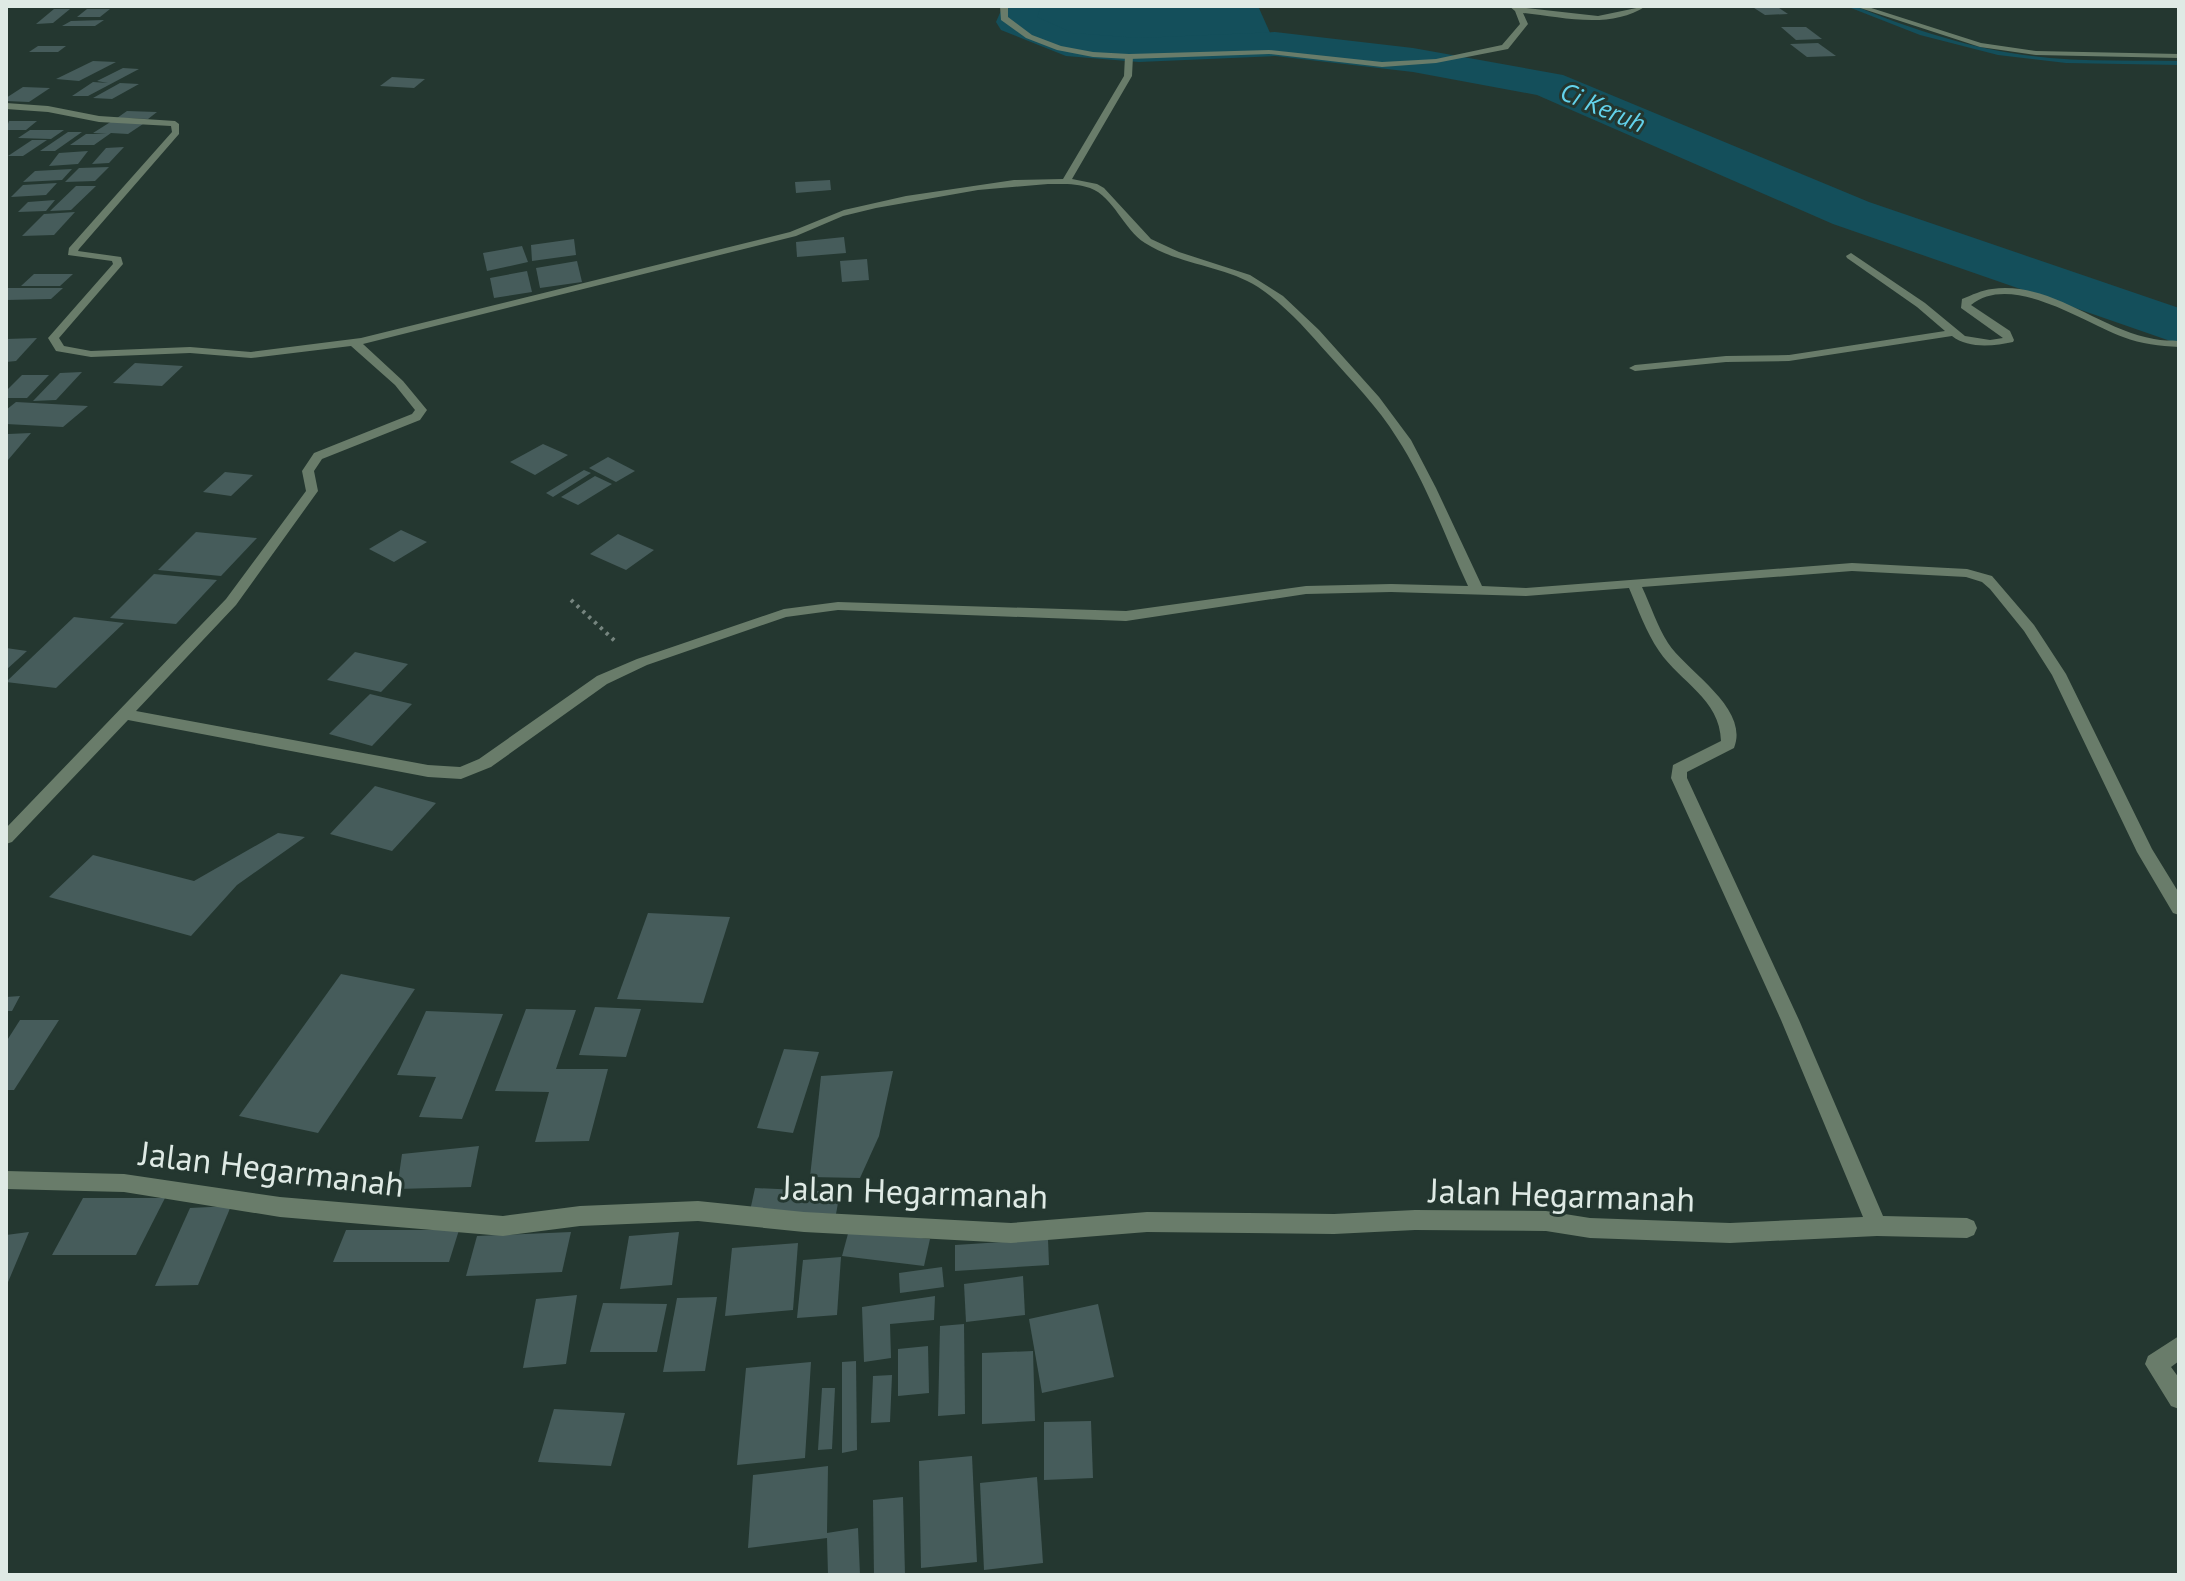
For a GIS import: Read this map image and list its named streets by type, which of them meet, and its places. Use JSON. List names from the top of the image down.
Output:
{
  "streets": {
    "street": ["Jalan Hegarmanah"]
  },
  "water": ["Ci Keruh"]
}
